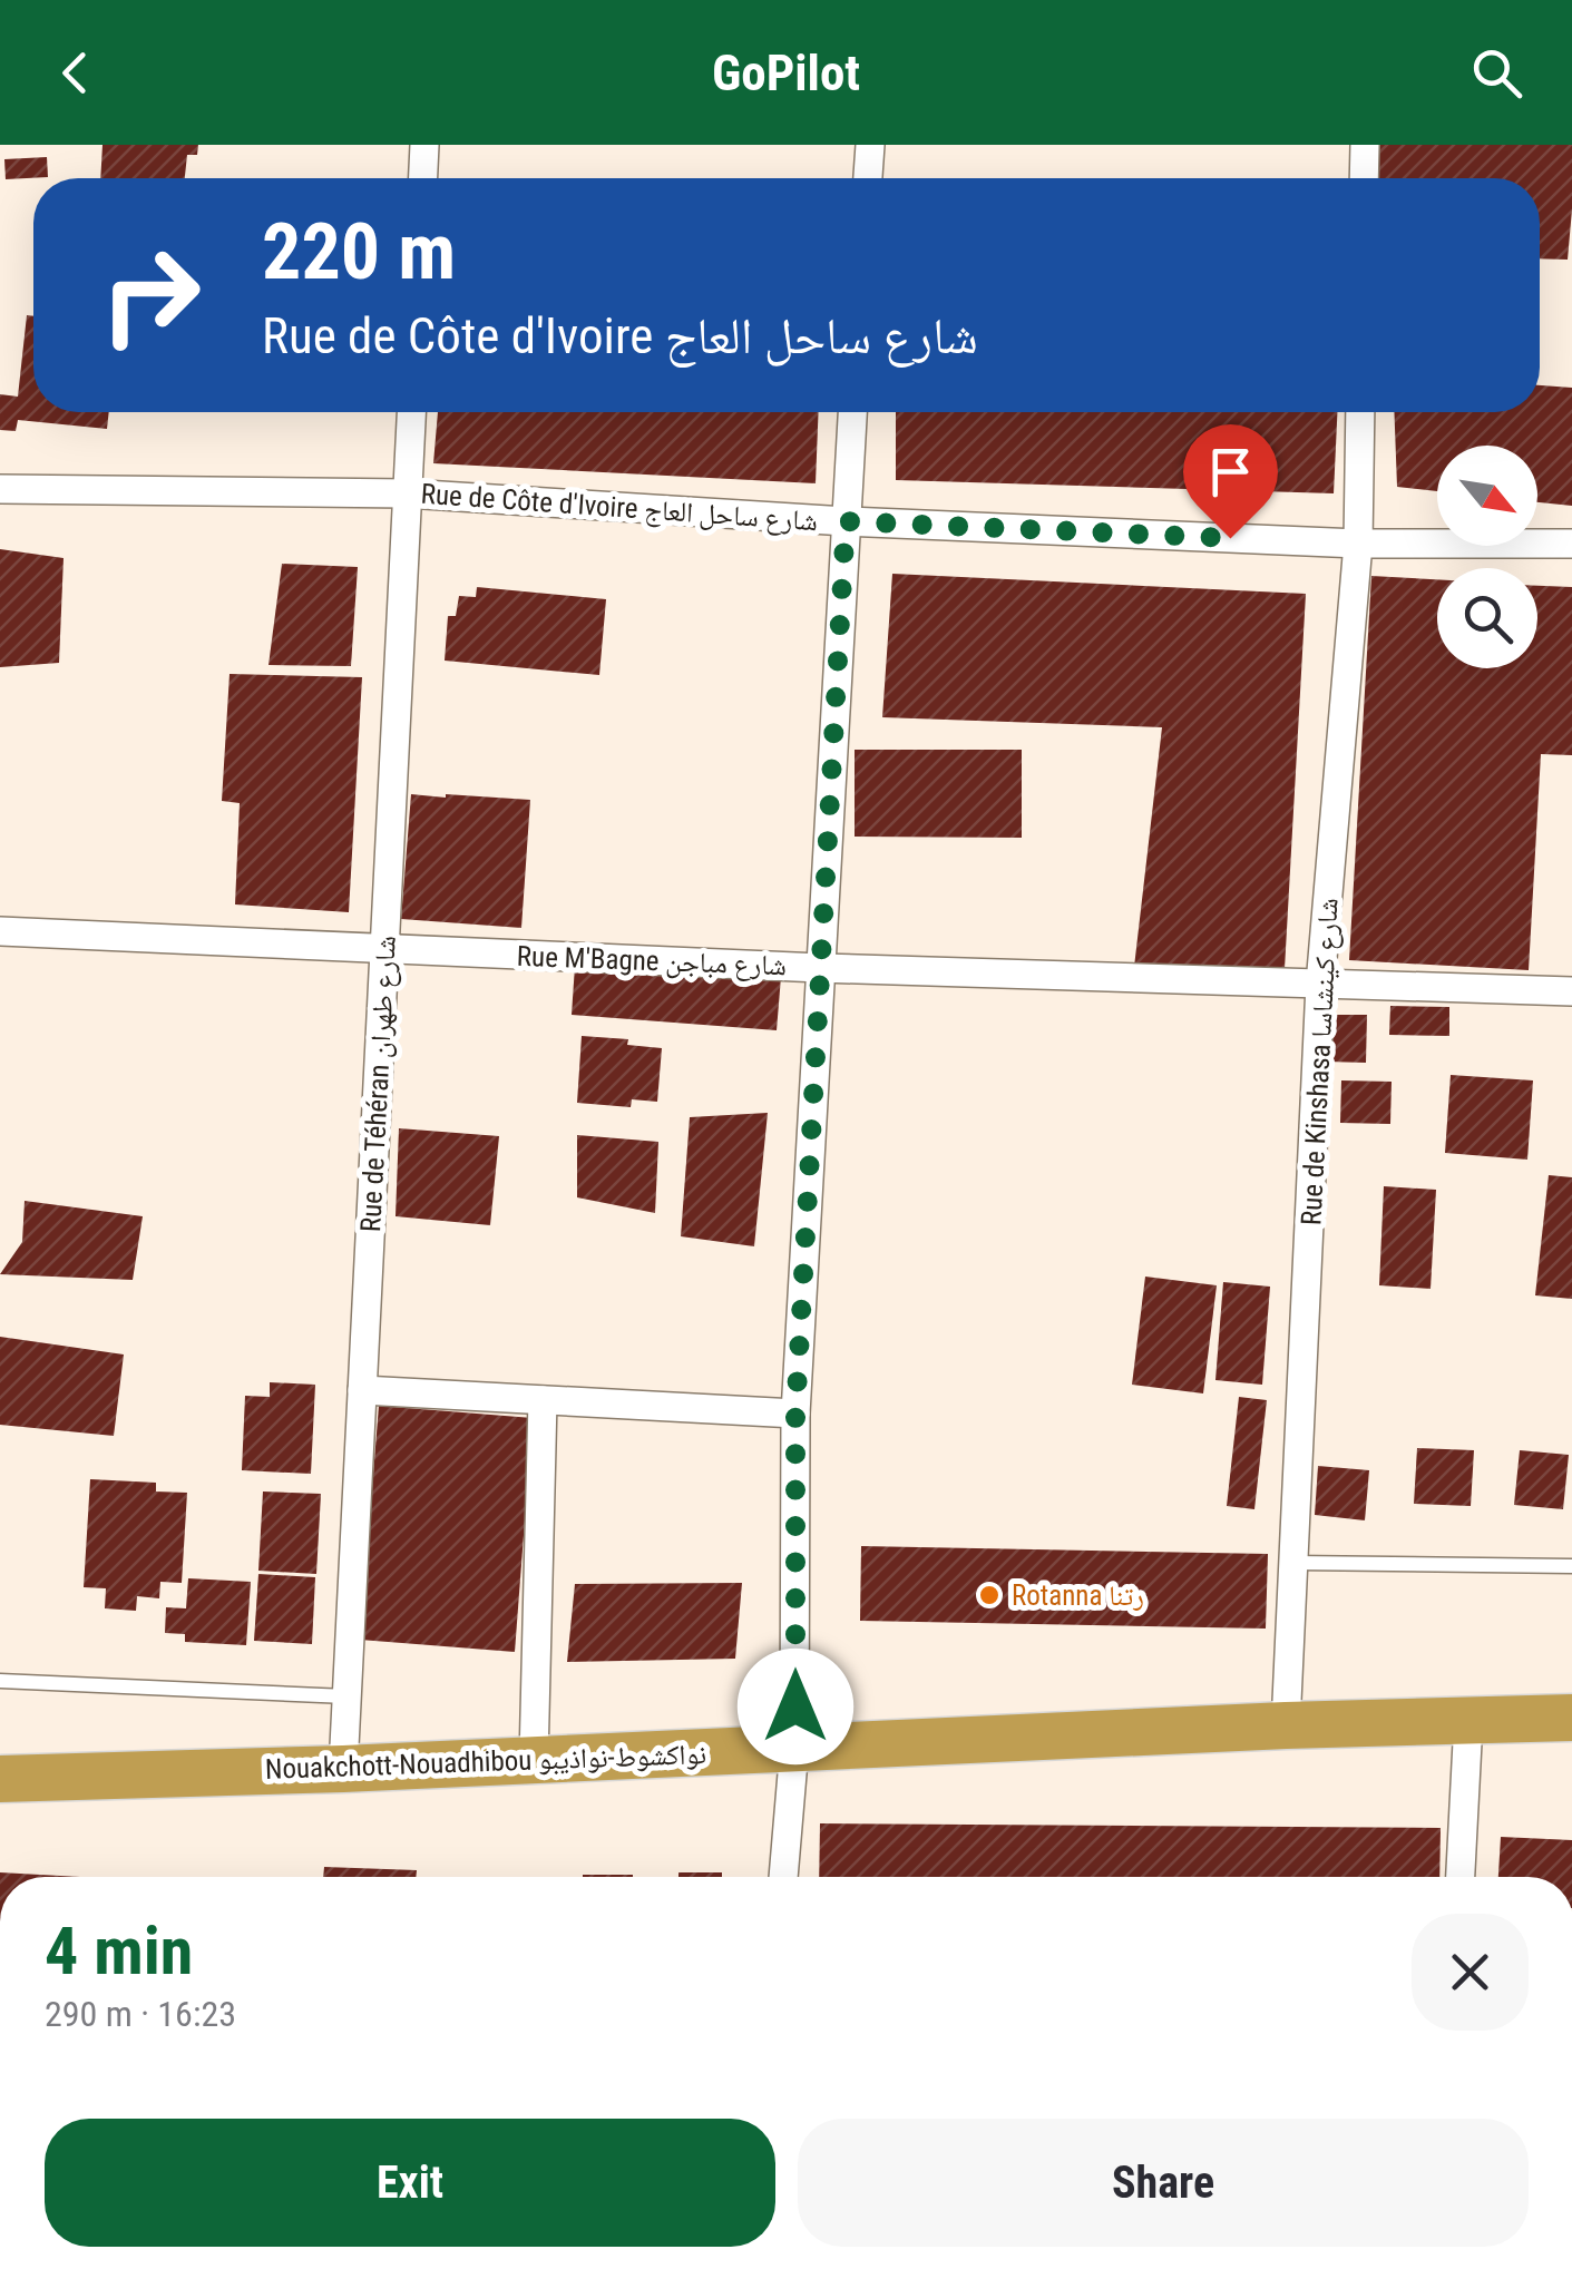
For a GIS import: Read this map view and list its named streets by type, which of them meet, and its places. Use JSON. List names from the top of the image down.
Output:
{
  "streets": {
    "highway": ["Nouakchott-Nouadhibou نواكشوط-نواذيبو"],
    "street": [
      "Rue de Côte d'Ivoire شارع ساحل العاج",
      "Rue M'Bagne شارع مباجن",
      "Rue de Kinshasa شارع كينشاسا",
      "Rue de Téhéran شارع طهران"
    ]
  },
  "crossings": [
    ["Rue de Côte d'Ivoire شارع ساحل العاج", "Rue de Kinshasa شارع كينشاسا"],
    ["Rue de Côte d'Ivoire شارع ساحل العاج", "Rue de Téhéran شارع طهران"],
    ["Rue M'Bagne شارع مباجن", "Rue de Kinshasa شارع كينشاسا"],
    ["Rue M'Bagne شارع مباجن", "Rue de Téhéran شارع طهران"],
    ["Rue de Kinshasa شارع كينشاسا", "Nouakchott-Nouadhibou نواكشوط-نواذيبو"],
    ["Rue de Téhéran شارع طهران", "Nouakchott-Nouadhibou نواكشوط-نواذيبو"]
  ],
  "places": ["Rotanna رتنا"],
  "north": "bottom right",
  "page": {
    "header": "GoPilot",
    "turn": ["220 m", "Rue de Côte d'Ivoire شارع ساحل العاج"],
    "heading": ["4 min", "290 m · 16:23"],
    "buttons": ["Exit", "Share"]
  }
}
